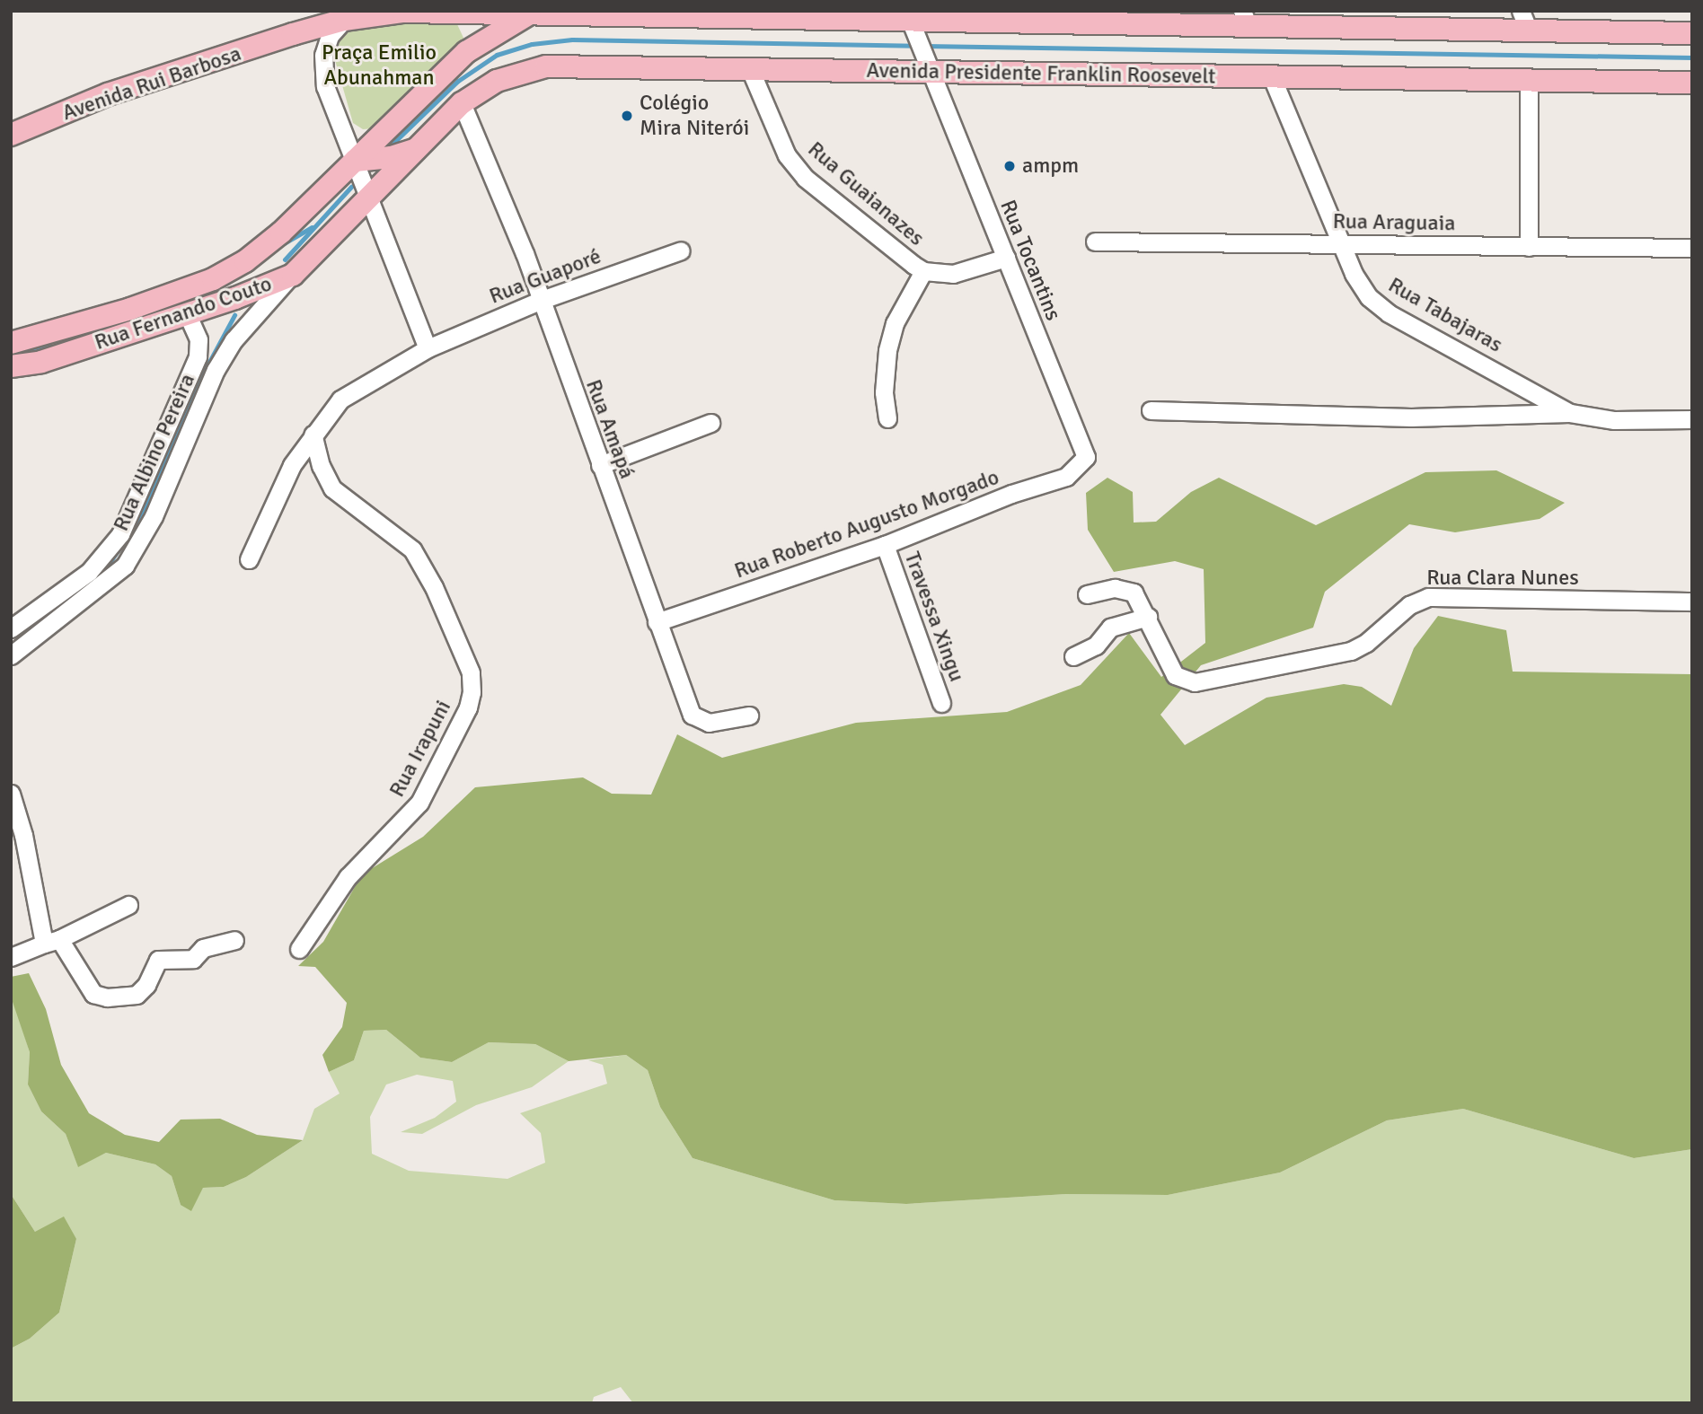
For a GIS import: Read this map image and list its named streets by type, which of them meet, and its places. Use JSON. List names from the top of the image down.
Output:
{
  "streets": {
    "main road": ["Avenida Presidente Franklin Roosevelt", "Avenida Rui Barbosa", "Rua Fernando Couto"],
    "street": [
      "Rua Guaianazes",
      "Rua Araguaia",
      "Rua Tocantins",
      "Rua Guaporé",
      "Rua Tabajaras",
      "Rua Amapá",
      "Rua Albino Pereira",
      "Rua Roberto Augusto Morgado",
      "Rua Clara Nunes",
      "Travessa Xingu",
      "Rua Irapuni"
    ]
  },
  "crossings": [
    ["Avenida Presidente Franklin Roosevelt", "Rua Guaianazes"],
    ["Avenida Presidente Franklin Roosevelt", "Rua Tocantins"],
    ["Avenida Presidente Franklin Roosevelt", "Rua Fernando Couto"],
    ["Avenida Presidente Franklin Roosevelt", "Rua Tabajaras"],
    ["Avenida Presidente Franklin Roosevelt", "Rua Amapá"],
    ["Rua Guaianazes", "Rua Tocantins"],
    ["Rua Araguaia", "Rua Tabajaras"],
    ["Rua Tocantins", "Rua Roberto Augusto Morgado"],
    ["Rua Guaporé", "Rua Amapá"],
    ["Rua Guaporé", "Rua Irapuni"],
    ["Rua Fernando Couto", "Rua Albino Pereira"],
    ["Rua Amapá", "Rua Roberto Augusto Morgado"],
    ["Rua Roberto Augusto Morgado", "Travessa Xingu"]
  ],
  "parks": ["Praça Emilio Abunahman"],
  "places": ["Colégio Mira Niterói", "ampm"]
}
